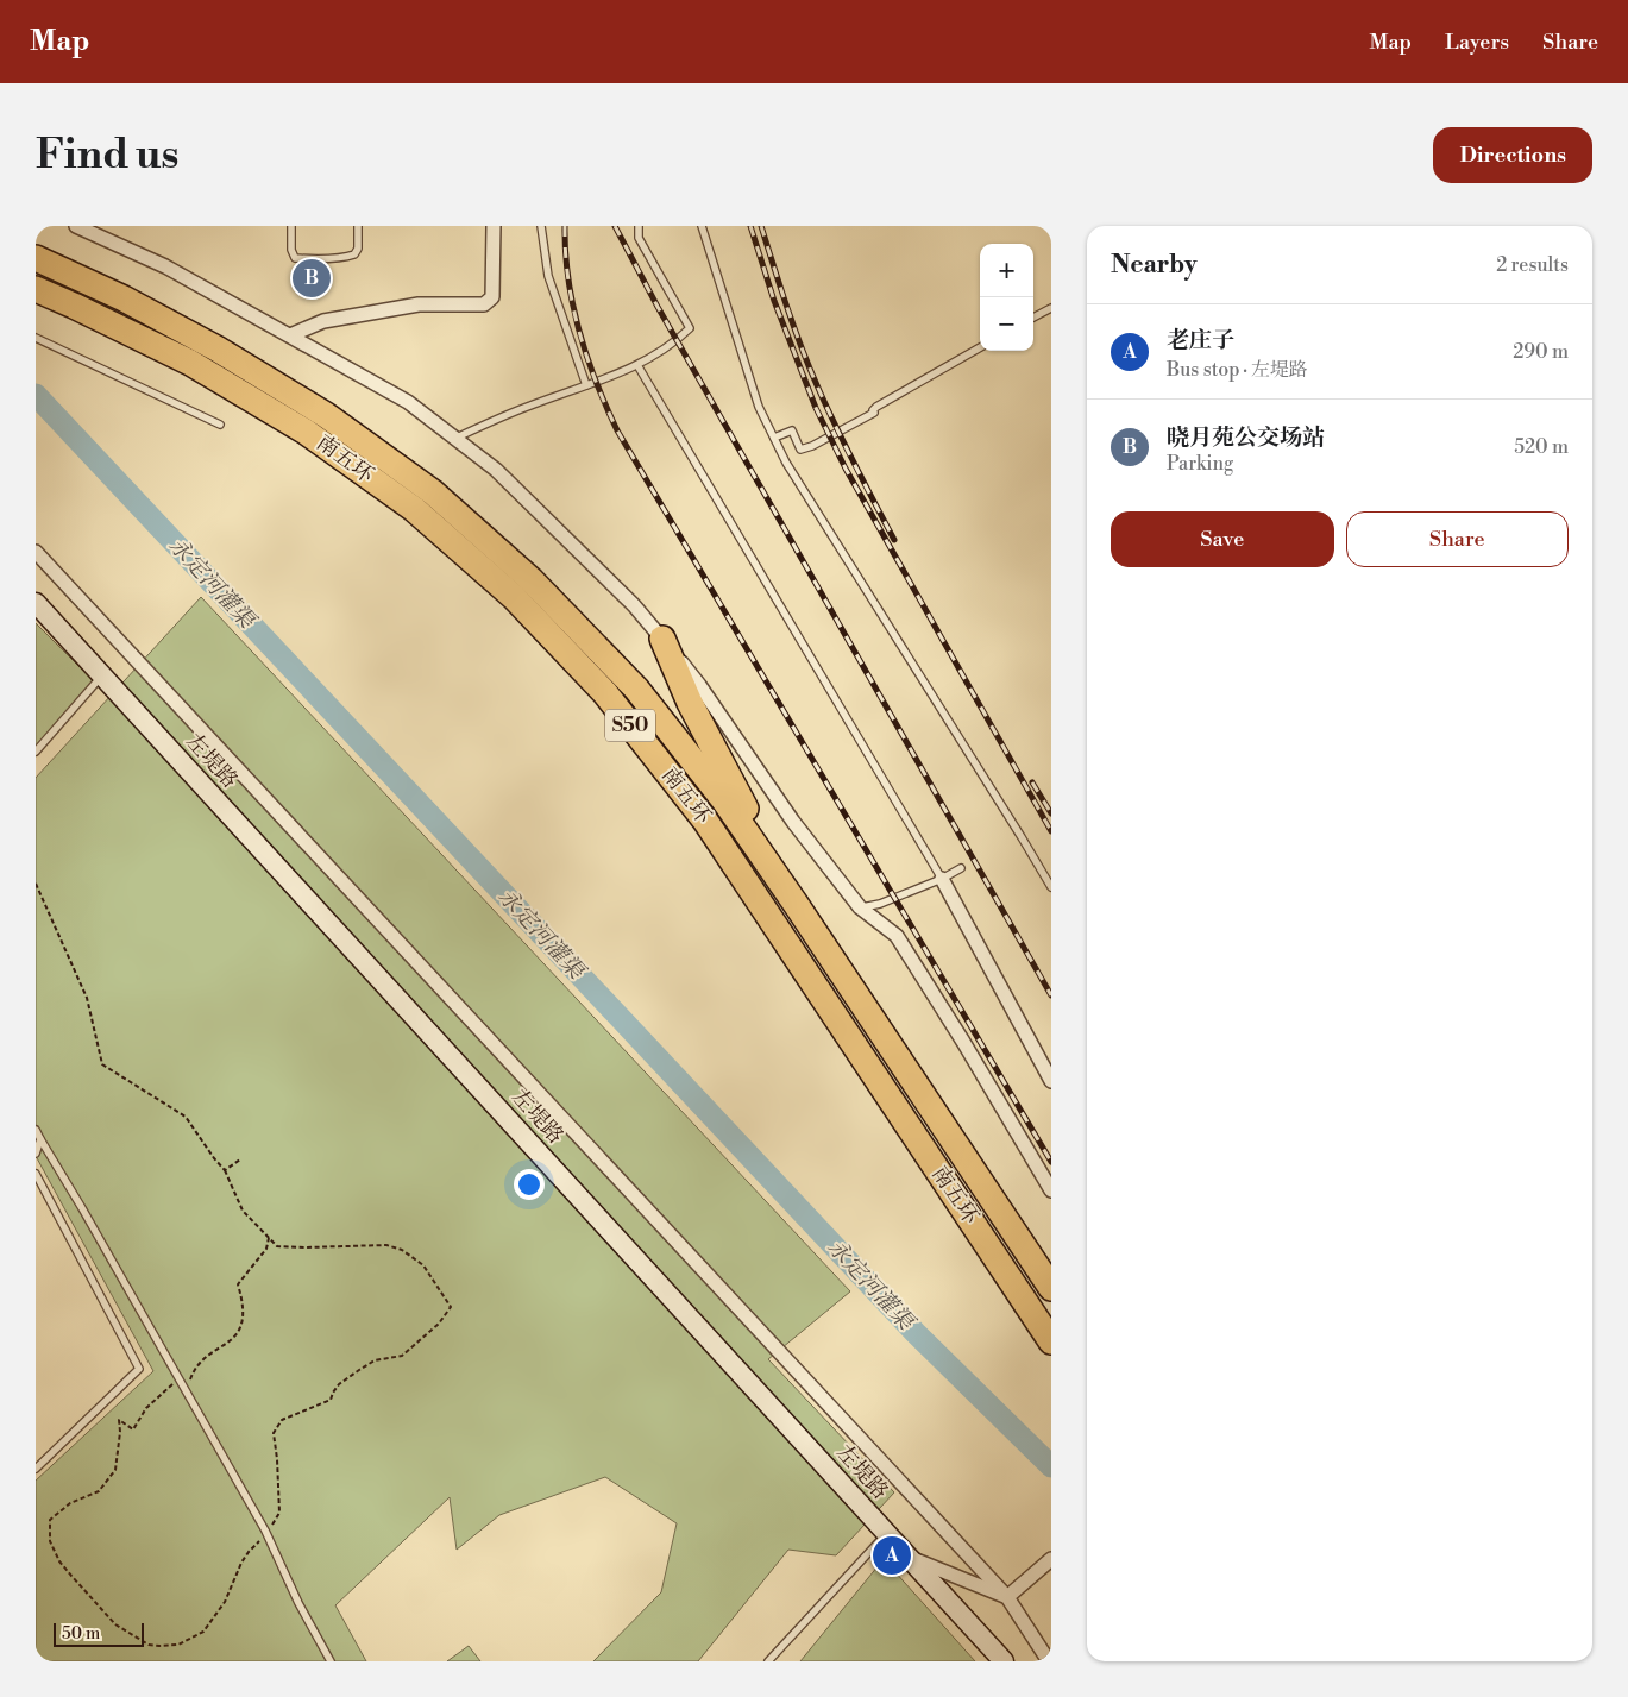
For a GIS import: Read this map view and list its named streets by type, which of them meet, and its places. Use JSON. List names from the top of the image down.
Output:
{
  "streets": {
    "highway": ["南五环", "S50"],
    "main road": ["左堤路"]
  },
  "water": ["永定河灌渠"],
  "scale_bar": "50 m",
  "page": {
    "header": "Map",
    "nav": ["Map", "Layers", "Share"],
    "buttons": [
      "Directions",
      ["Save", "Share"]
    ],
    "title": "Find us",
    "heading": ["Nearby", "2 results"],
    "map_buttons": ["+", "−"],
    "pins": ["B", "A"],
    "list": [
      {
        "mark": "A",
        "name": "老庄子",
        "note": "Bus stop · 左堤路",
        "value": "290 m"
      },
      {
        "mark": "B",
        "name": "晓月苑公交场站",
        "note": "Parking",
        "value": "520 m"
      }
    ],
    "scale": "50 m"
  }
}
